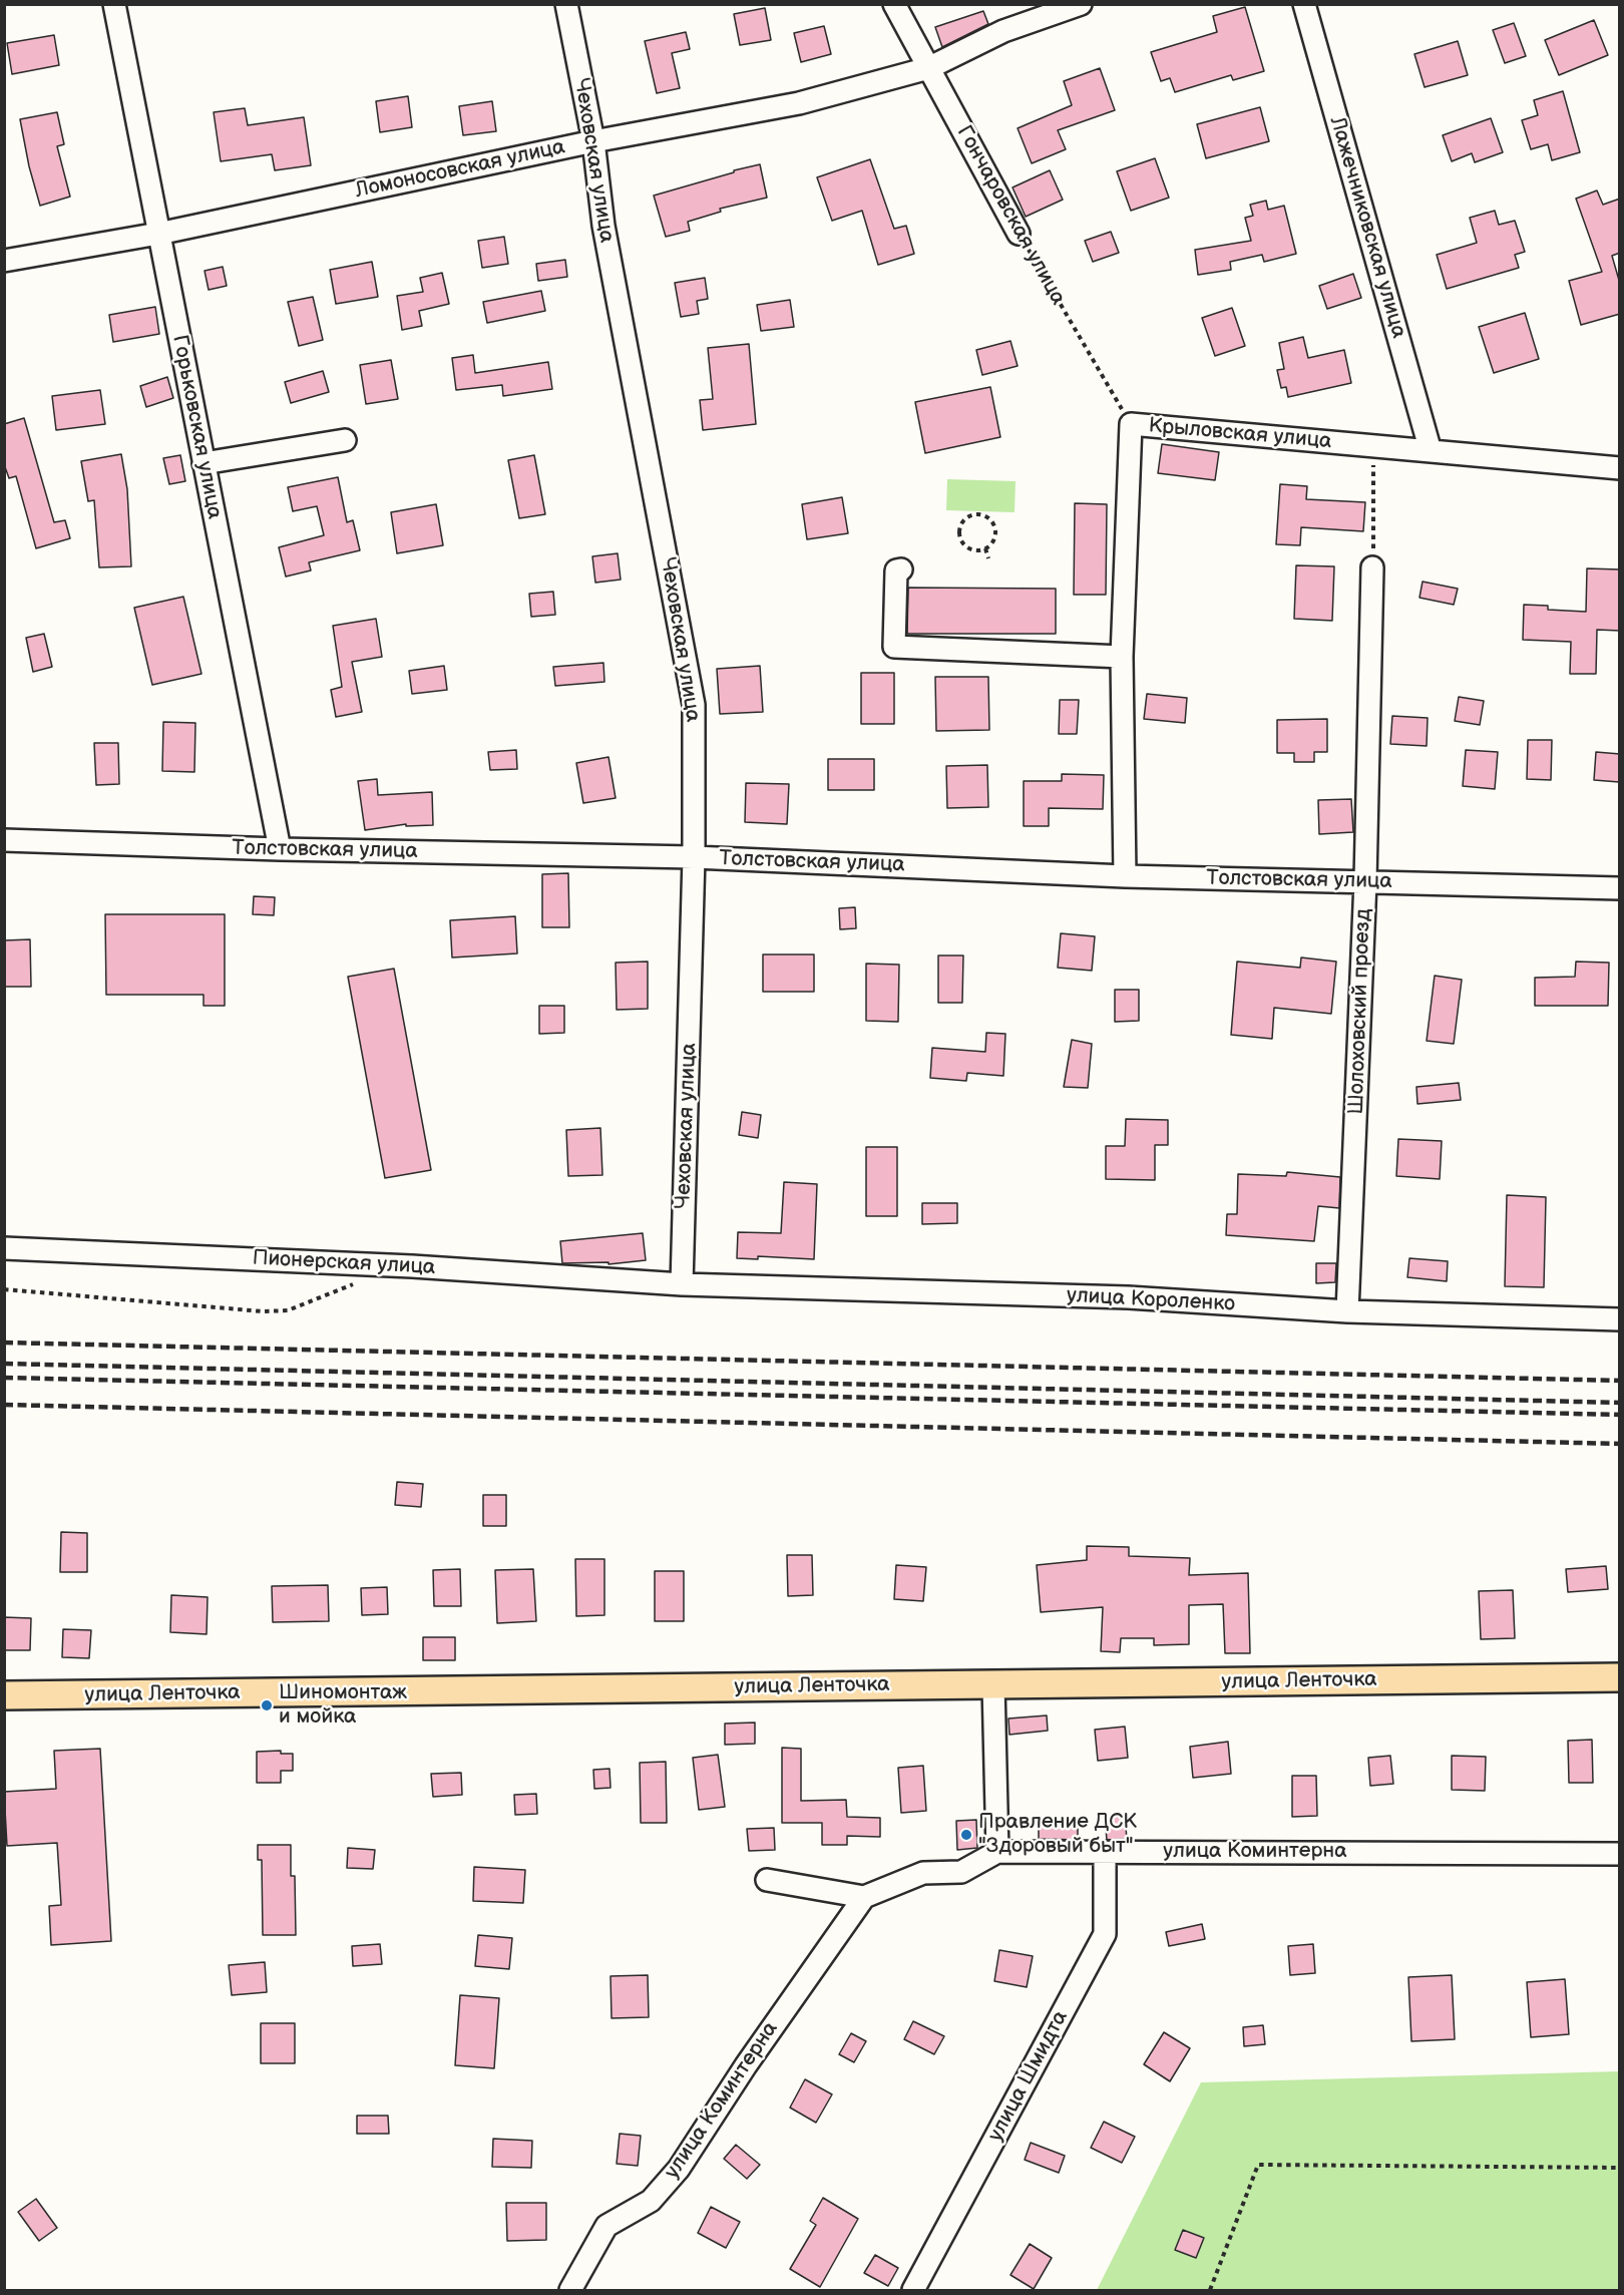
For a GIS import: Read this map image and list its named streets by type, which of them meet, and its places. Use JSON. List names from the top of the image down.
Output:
{
  "streets": {
    "main road": ["улица Ленточка"],
    "street": [
      "Чеховская улица",
      "Ломоносовская улица",
      "Гончаровская улица",
      "Лажечниковская улица",
      "Горьковская улица",
      "Крыловская улица",
      "Толстовская улица",
      "Шолоховский проезд",
      "Пионерская улица",
      "улица Короленко",
      "улица Коминтерна",
      "улица Шмидта"
    ]
  },
  "crossings": [
    ["Чеховская улица", "Ломоносовская улица"],
    ["Чеховская улица", "Толстовская улица"],
    ["Чеховская улица", "Пионерская улица"],
    ["Чеховская улица", "улица Короленко"],
    ["Ломоносовская улица", "Гончаровская улица"],
    ["Ломоносовская улица", "Горьковская улица"],
    ["Гончаровская улица", "Крыловская улица"],
    ["Лажечниковская улица", "Крыловская улица"],
    ["Горьковская улица", "Толстовская улица"],
    ["Крыловская улица", "Толстовская улица"],
    ["Толстовская улица", "Шолоховский проезд"],
    ["Шолоховский проезд", "улица Короленко"],
    ["Пионерская улица", "улица Короленко"],
    ["улица Коминтерна", "улица Шмидта"]
  ],
  "places": ["Шиномонтаж и мойка", "Правление ДСК \"Здоровый быт\""]
}
